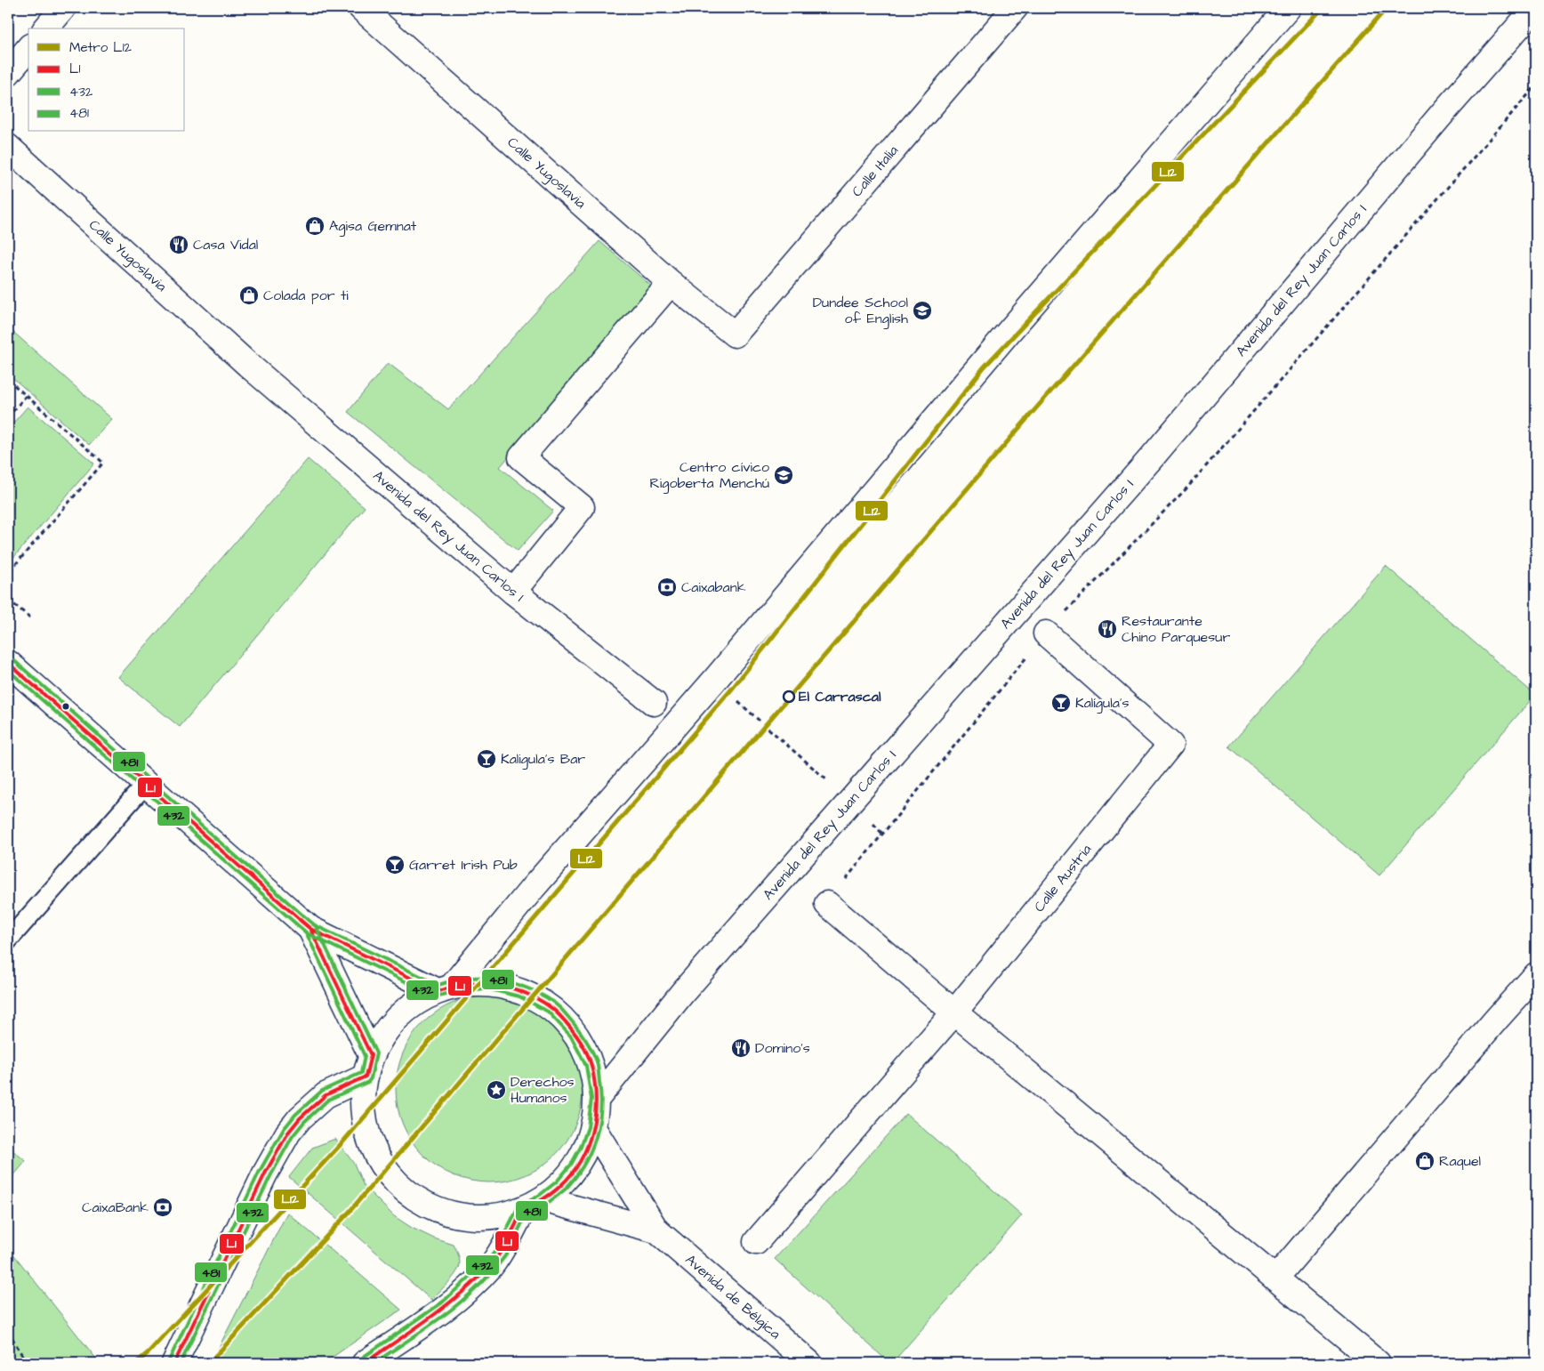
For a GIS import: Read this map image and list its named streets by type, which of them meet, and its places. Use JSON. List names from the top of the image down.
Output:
{
  "streets": {
    "street": [
      "Calle Italia",
      "Calle Yugoslavia",
      "Avenida del Rey Juan Carlos I",
      "Calle Austria",
      "Avenida de Bélgica"
    ]
  },
  "crossings": [
    ["Calle Italia", "Calle Yugoslavia"],
    ["Calle Yugoslavia", "Avenida del Rey Juan Carlos I"]
  ],
  "places": {
    "shop": ["Agisa Gemnat", "Colada por ti", "Raquel"],
    "restaurant": ["Casa Vidal", "Restaurante Chino Parquesur", "Domino's"],
    "school or university": ["Dundee School of English", "Centro cívico Rigoberta Menchú"],
    "bank": ["Caixabank", "CaixaBank"],
    "other": ["El Carrascal"],
    "bar": ["Kalígula's", "Kaligula's Bar", "Garret Irish Pub"],
    "place": ["Derechos Humanos"]
  },
  "lines": [
    "metro line L12",
    "transit line 481",
    "transit line L1",
    "transit line 432"
  ],
  "legend": [
    "Metro L12",
    "L1",
    "432",
    "481"
  ]
}
